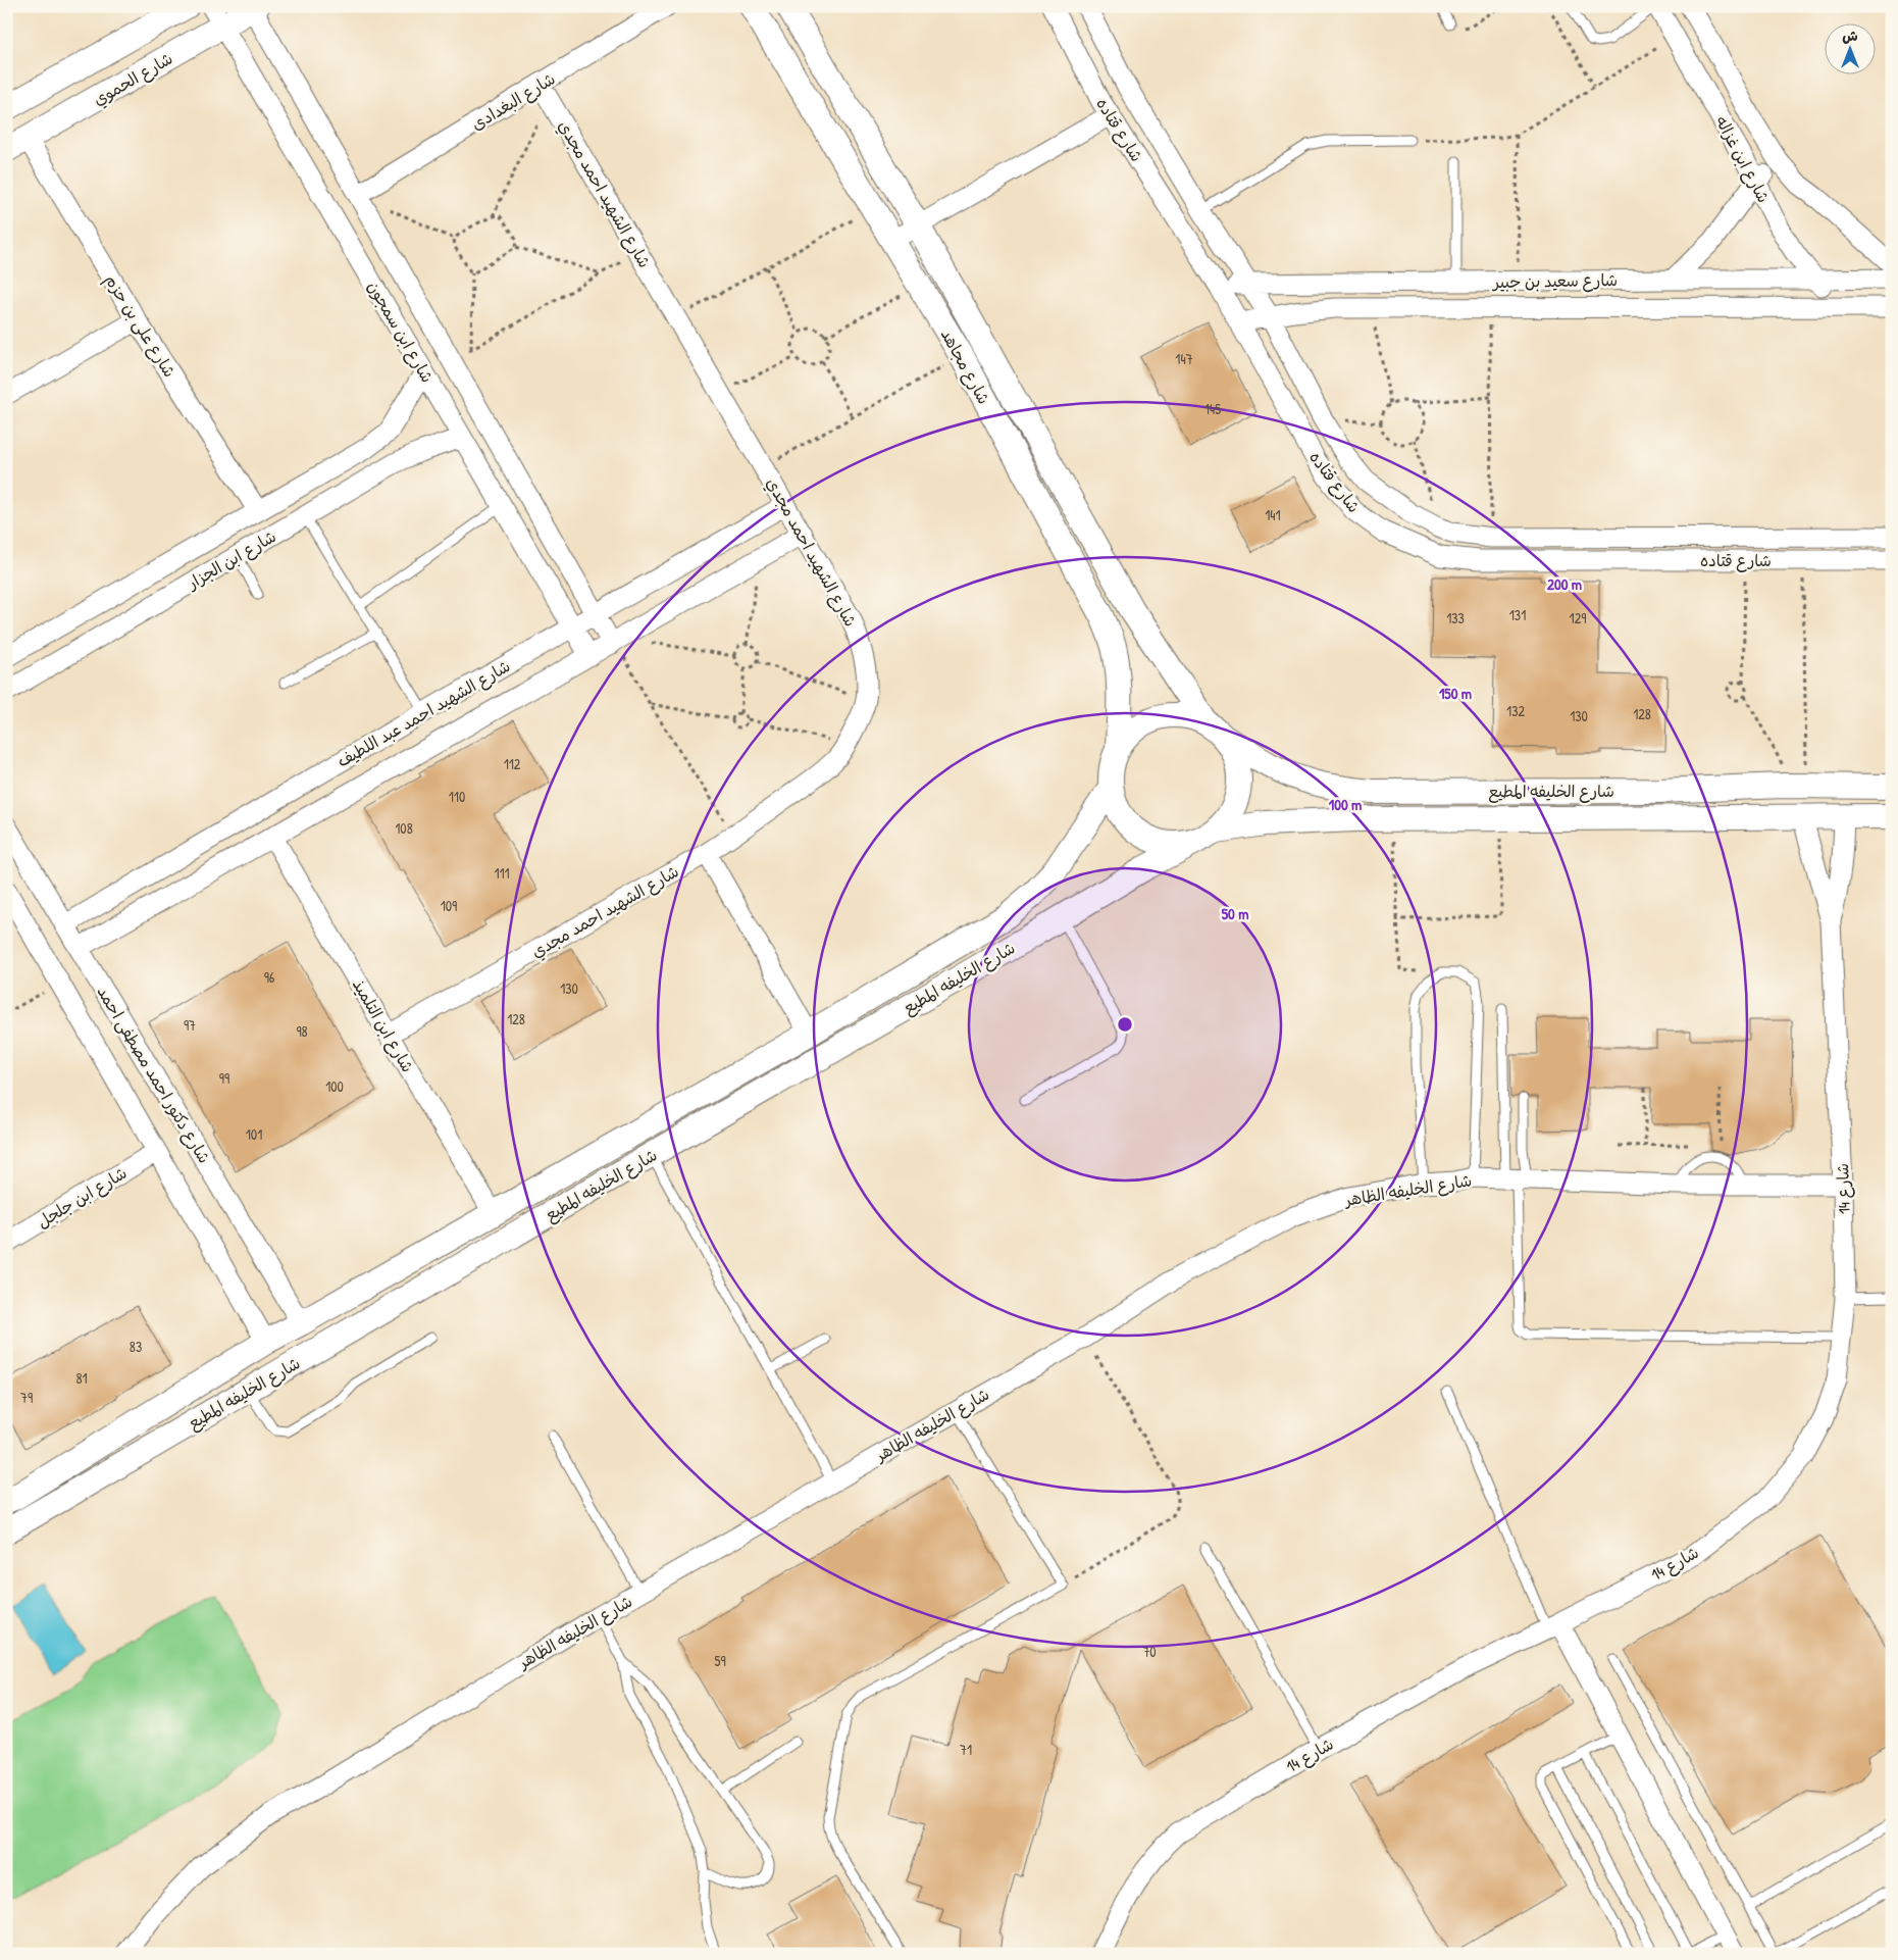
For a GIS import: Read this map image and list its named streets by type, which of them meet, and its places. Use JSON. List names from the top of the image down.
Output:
{
  "streets": {
    "street": [
      "شارع الحموي",
      "شارع البغدادى",
      "شارع قتاده",
      "شارع ابن غزاله",
      "شارع الشهيد احمد مجدي",
      "شارع سعيد بن جبير",
      "شارع على بن حزم",
      "شارع ابن سمجون",
      "شارع مجاهد",
      "شارع ابن الجزار",
      "شارع الشهيد احمد عبد اللطيف",
      "شارع الخليفه المطيع",
      "شارع ابن التلميذ",
      "شارع دكتور احمد مصطفى احمد",
      "شارع 14",
      "شارع الخليفه الظاهر",
      "شارع ابن جلجل"
    ]
  },
  "crossings": [
    ["شارع الحموي", "شارع على بن حزم"],
    ["شارع الحموي", "شارع ابن سمجون"],
    ["شارع البغدادى", "شارع الشهيد احمد مجدي"],
    ["شارع البغدادى", "شارع ابن سمجون"],
    ["شارع قتاده", "شارع سعيد بن جبير"],
    ["شارع ابن غزاله", "شارع سعيد بن جبير"],
    ["شارع الشهيد احمد مجدي", "شارع الشهيد احمد عبد اللطيف"],
    ["شارع الشهيد احمد مجدي", "شارع ابن التلميذ"],
    ["شارع على بن حزم", "شارع ابن الجزار"],
    ["شارع ابن سمجون", "شارع ابن الجزار"],
    ["شارع ابن سمجون", "شارع الشهيد احمد عبد اللطيف"],
    ["شارع مجاهد", "شارع الخليفه المطيع"],
    ["شارع الشهيد احمد عبد اللطيف", "شارع ابن التلميذ"],
    ["شارع الشهيد احمد عبد اللطيف", "شارع دكتور احمد مصطفى احمد"],
    ["شارع الخليفه المطيع", "شارع ابن التلميذ"],
    ["شارع الخليفه المطيع", "شارع دكتور احمد مصطفى احمد"],
    ["شارع الخليفه المطيع", "شارع 14"],
    ["شارع دكتور احمد مصطفى احمد", "شارع ابن جلجل"],
    ["شارع 14", "شارع الخليفه الظاهر"]
  ],
  "house_numbers": [
    "147",
    "145",
    "141",
    "131",
    "133",
    "129",
    "132",
    "128",
    "130",
    "112",
    "110",
    "108",
    "111",
    "109",
    "96",
    "130",
    "128",
    "97",
    "98",
    "99",
    "100",
    "101",
    "83",
    "81",
    "79",
    "70",
    "59",
    "71"
  ],
  "north": "top",
  "rings": [
    "200 m",
    "150 m",
    "100 m",
    "50 m"
  ]
}
